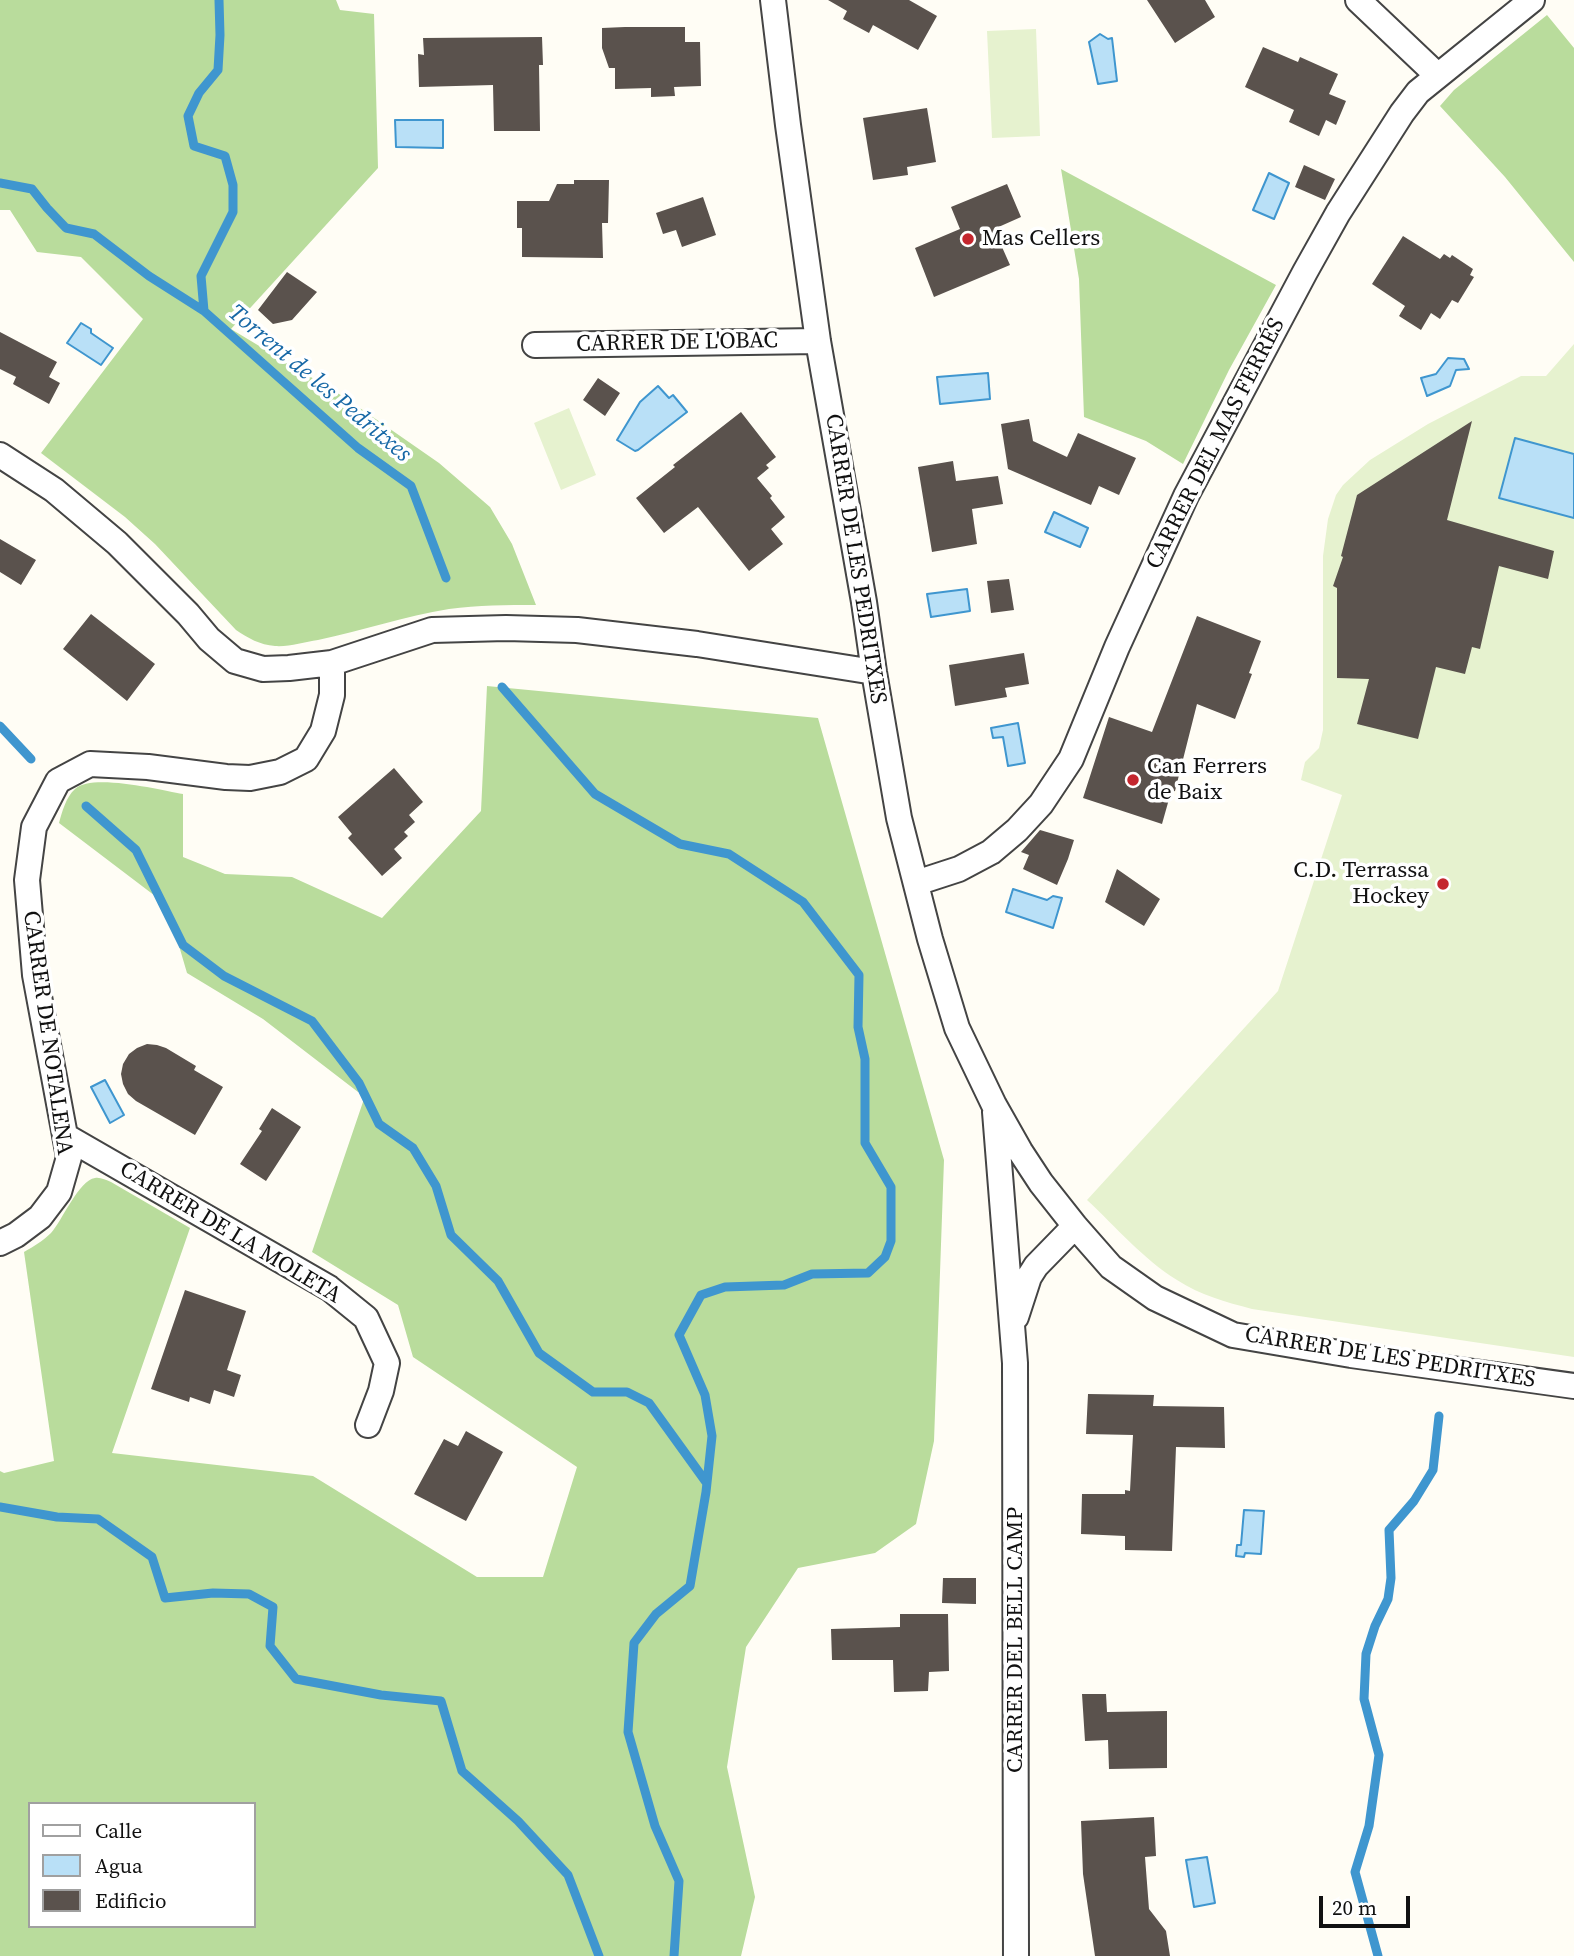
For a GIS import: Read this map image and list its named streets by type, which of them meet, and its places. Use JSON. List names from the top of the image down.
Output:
{
  "streets": {
    "street": [
      "CARRER DE L'OBAC",
      "CARRER DEL MAS FERRÉS",
      "CARRER DE LES PEDRITXES",
      "CARRER DE NOTALENA",
      "CARRER DE LA MOLETA",
      "CARRER DEL BELL CAMP"
    ]
  },
  "crossings": [
    ["CARRER DE L'OBAC", "CARRER DE LES PEDRITXES"],
    ["CARRER DEL MAS FERRÉS", "CARRER DE LES PEDRITXES"],
    ["CARRER DE LES PEDRITXES", "CARRER DEL BELL CAMP"],
    ["CARRER DE NOTALENA", "CARRER DE LA MOLETA"]
  ],
  "water": ["Torrent de les Pedritxes"],
  "places": ["Mas Cellers", "Can Ferrers de Baix", "C.D. Terrassa Hockey"],
  "legend": ["Calle", "Agua", "Edificio"],
  "scale_bar": "20 m"
}
